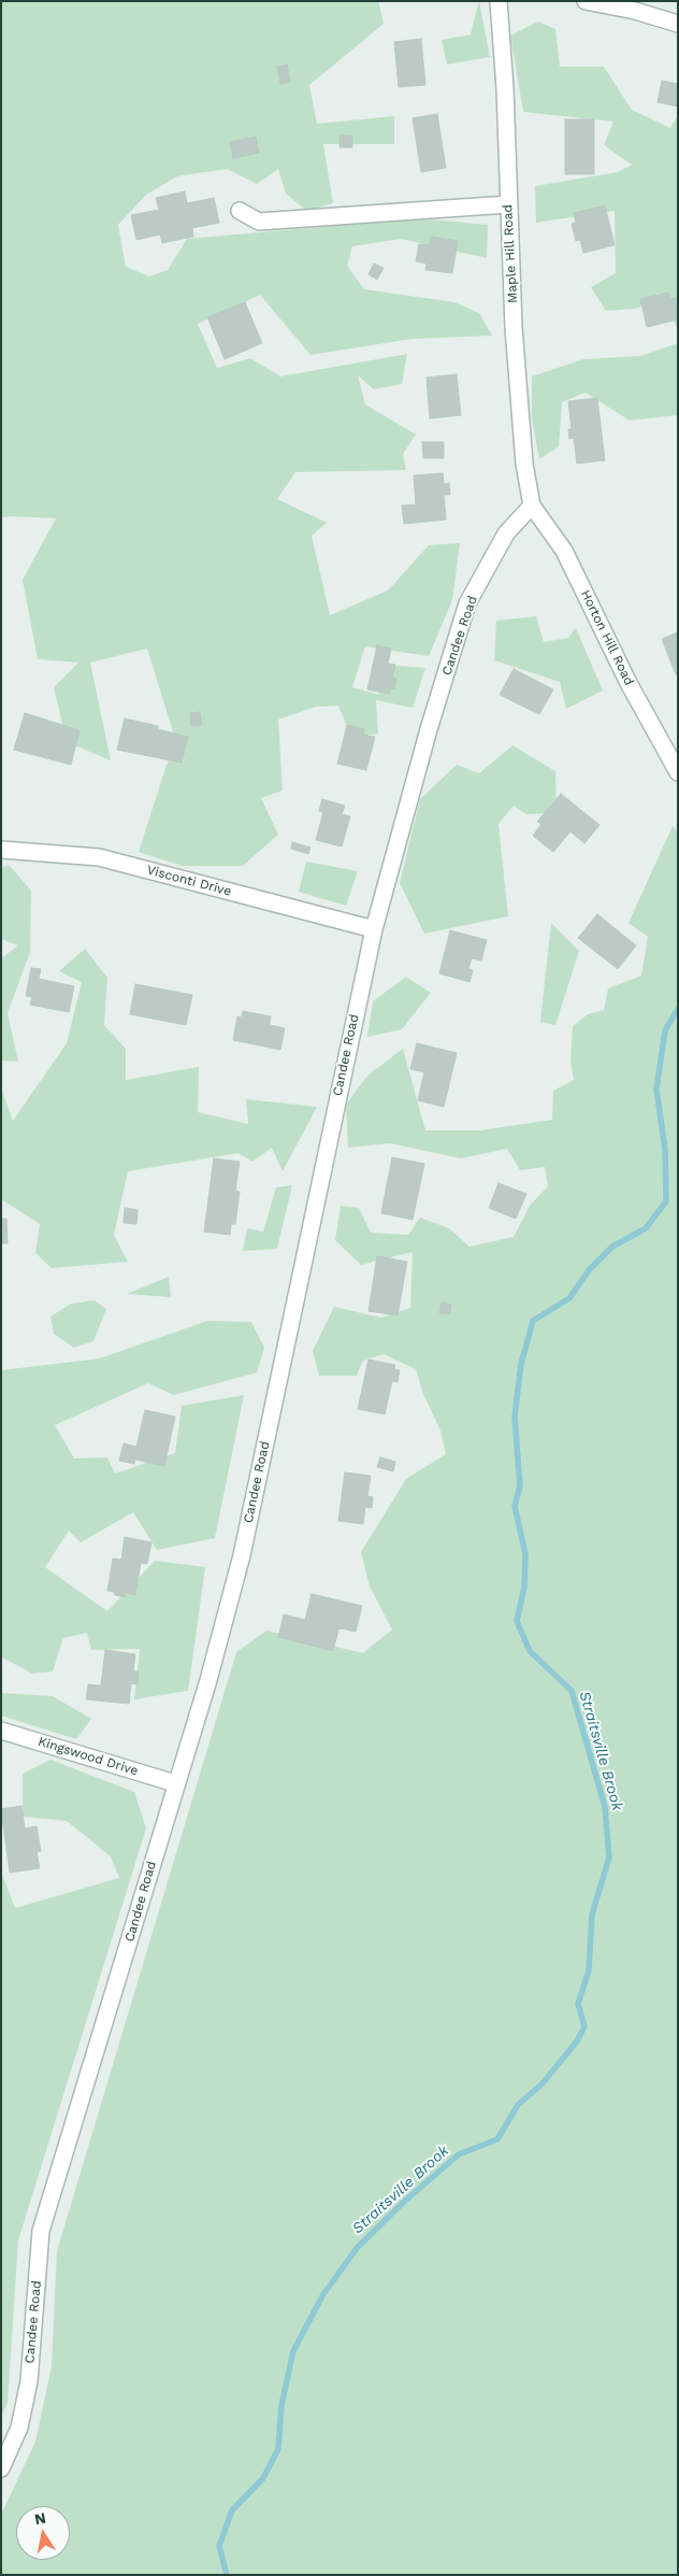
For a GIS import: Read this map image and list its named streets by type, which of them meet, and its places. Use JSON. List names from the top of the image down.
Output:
{
  "streets": {
    "street": [
      "Maple Hill Road",
      "Candee Road",
      "Horton Hill Road",
      "Visconti Drive",
      "Kingswood Drive"
    ]
  },
  "crossings": [
    ["Maple Hill Road", "Candee Road"],
    ["Maple Hill Road", "Horton Hill Road"],
    ["Candee Road", "Horton Hill Road"],
    ["Candee Road", "Visconti Drive"],
    ["Candee Road", "Kingswood Drive"]
  ],
  "water": ["Straitsville Brook"],
  "north": "top"
}
